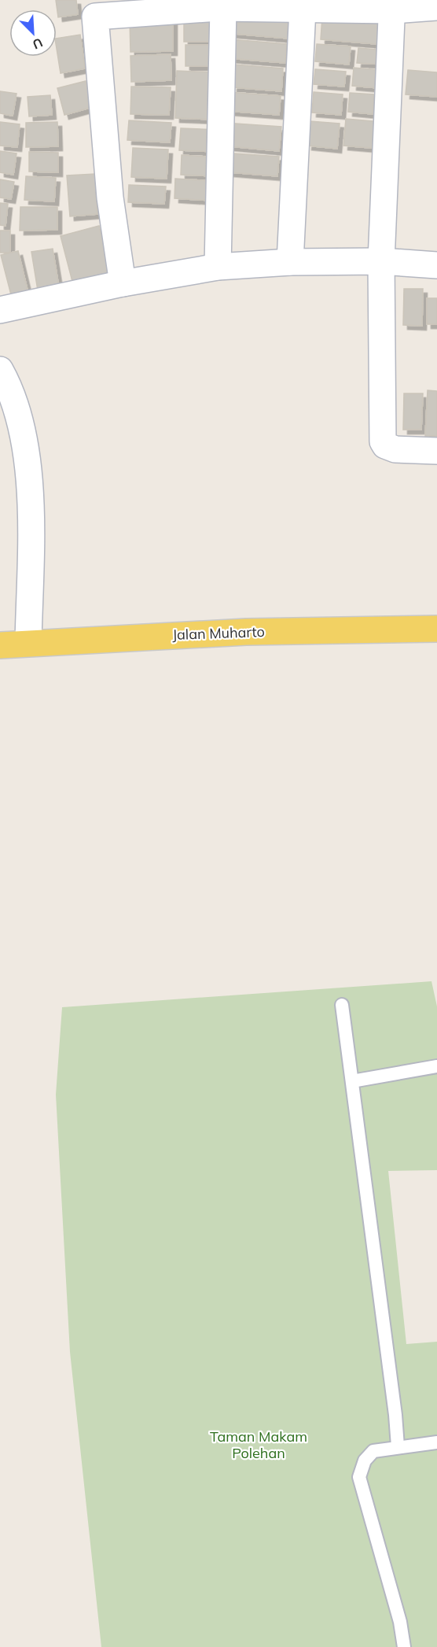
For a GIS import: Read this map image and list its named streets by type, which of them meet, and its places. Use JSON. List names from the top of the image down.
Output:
{
  "streets": {
    "main road": ["Jalan Muharto"]
  },
  "parks": ["Taman Makam Polehan"],
  "north": "bottom right"
}
